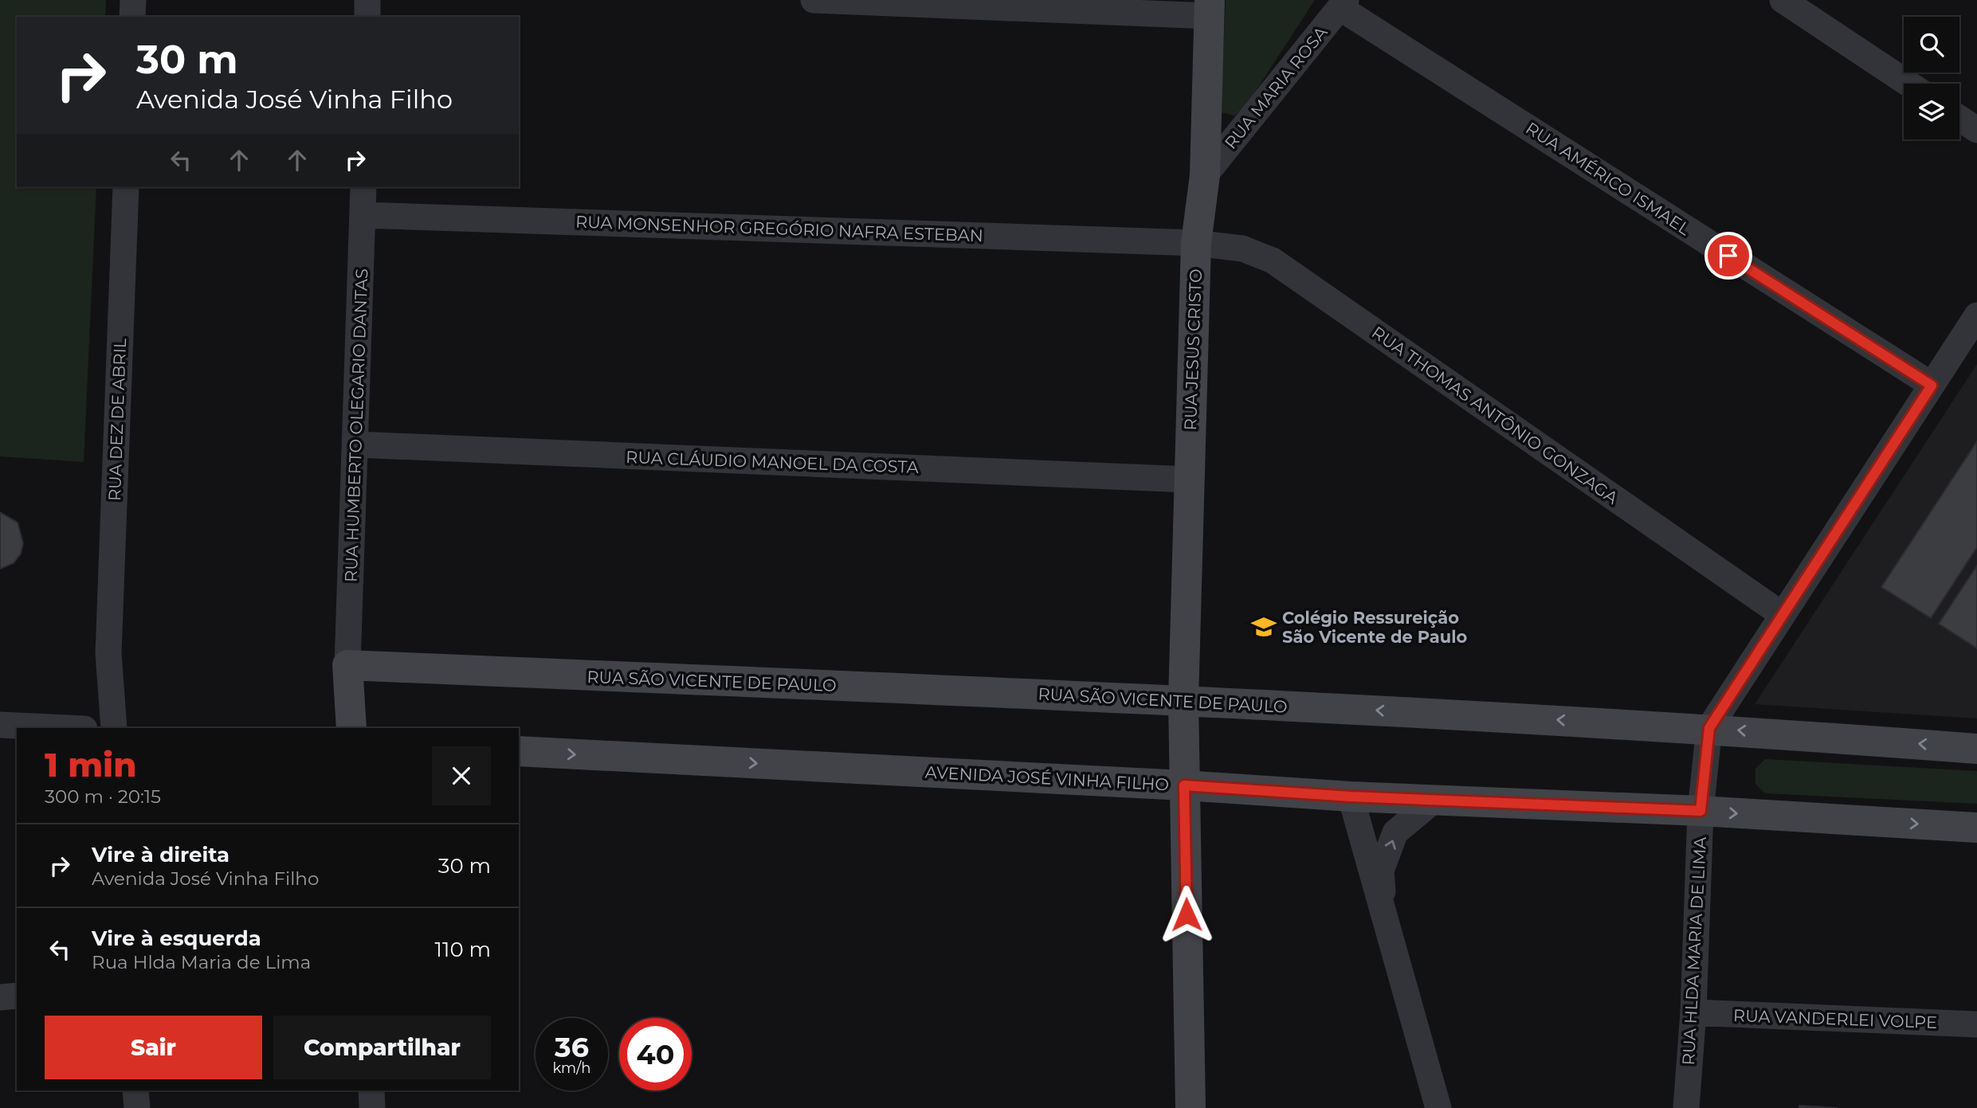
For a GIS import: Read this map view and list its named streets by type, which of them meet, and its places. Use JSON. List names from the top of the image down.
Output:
{
  "streets": {
    "street": [
      "RUA MARIA ROSA",
      "RUA AMÉRICO ISMAEL",
      "RUA MONSENHOR GREGÓRIO NAFRA ESTEBAN",
      "RUA JESUS CRISTO",
      "RUA THOMAS ANTÔNIO GONZAGA",
      "RUA DEZ DE ABRIL",
      "RUA HUMBERTO OLEGARIO DANTAS",
      "RUA CLÁUDIO MANOEL DA COSTA",
      "RUA SÃO VICENTE DE PAULO",
      "AVENIDA JOSÉ VINHA FILHO",
      "RUA HLDA MARIA DE LIMA",
      "RUA VANDERLEI VOLPE"
    ]
  },
  "crossings": [
    ["RUA MARIA ROSA", "RUA AMÉRICO ISMAEL"],
    ["RUA MARIA ROSA", "RUA JESUS CRISTO"],
    ["RUA MONSENHOR GREGÓRIO NAFRA ESTEBAN", "RUA JESUS CRISTO"],
    ["RUA MONSENHOR GREGÓRIO NAFRA ESTEBAN", "RUA THOMAS ANTÔNIO GONZAGA"],
    ["RUA MONSENHOR GREGÓRIO NAFRA ESTEBAN", "RUA HUMBERTO OLEGARIO DANTAS"],
    ["RUA JESUS CRISTO", "RUA THOMAS ANTÔNIO GONZAGA"],
    ["RUA JESUS CRISTO", "RUA CLÁUDIO MANOEL DA COSTA"],
    ["RUA JESUS CRISTO", "RUA SÃO VICENTE DE PAULO"],
    ["RUA JESUS CRISTO", "AVENIDA JOSÉ VINHA FILHO"],
    ["RUA HUMBERTO OLEGARIO DANTAS", "RUA CLÁUDIO MANOEL DA COSTA"],
    ["RUA HUMBERTO OLEGARIO DANTAS", "RUA SÃO VICENTE DE PAULO"],
    ["RUA SÃO VICENTE DE PAULO", "RUA HLDA MARIA DE LIMA"],
    ["AVENIDA JOSÉ VINHA FILHO", "RUA HLDA MARIA DE LIMA"],
    ["RUA HLDA MARIA DE LIMA", "RUA VANDERLEI VOLPE"]
  ],
  "one_way": ["RUA SÃO VICENTE DE PAULO", "AVENIDA JOSÉ VINHA FILHO"],
  "places": {
    "school or university": ["Colégio Ressureição São Vicente de Paulo"]
  },
  "page": {
    "turn": ["30 m", "Avenida José Vinha Filho"],
    "heading": ["1 min", "300 m · 20:15"],
    "list": [
      {
        "name": "Vire à direita",
        "note": "Avenida José Vinha Filho",
        "value": "30 m"
      },
      {
        "name": "Vire à esquerda",
        "note": "Rua Hlda Maria de Lima",
        "value": "110 m"
      }
    ],
    "buttons": ["Sair", "Compartilhar"],
    "speed": "36 km/h",
    "limit": "40"
  }
}
